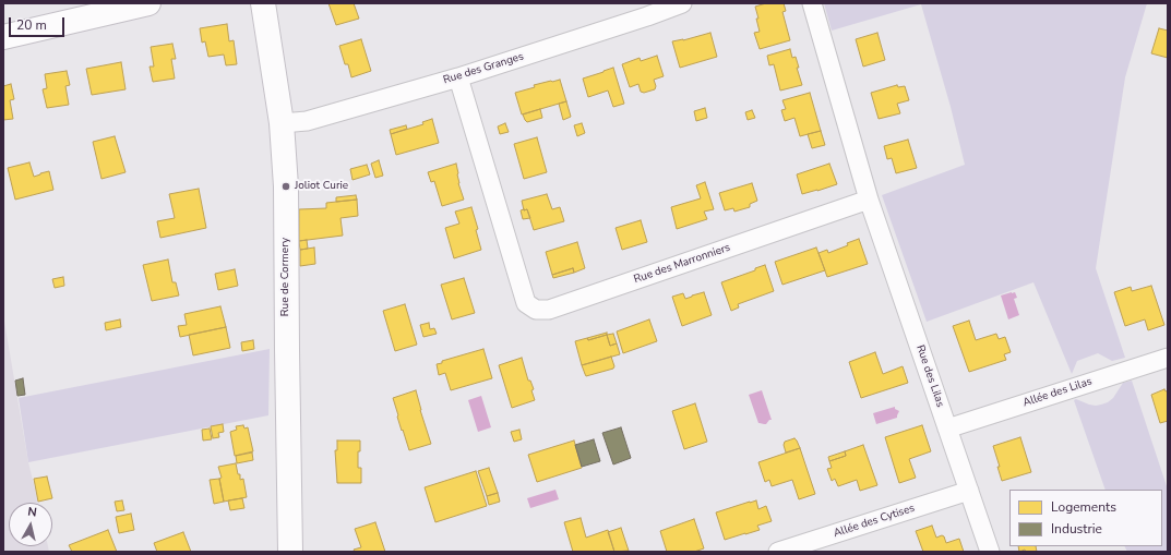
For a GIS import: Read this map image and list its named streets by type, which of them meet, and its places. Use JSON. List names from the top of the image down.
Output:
{
  "streets": {
    "main road": ["Rue de Cormery"],
    "street": [
      "Rue des Granges",
      "Rue des Marronniers",
      "Rue des Lilas",
      "Allée des Lilas",
      "Allée des Cytises"
    ]
  },
  "crossings": [
    ["Rue des Granges", "Rue des Marronniers"],
    ["Rue des Granges", "Rue de Cormery"],
    ["Rue des Marronniers", "Rue des Lilas"],
    ["Rue des Lilas", "Allée des Lilas"],
    ["Rue des Lilas", "Allée des Cytises"]
  ],
  "places": ["Joliot Curie"],
  "legend": ["Logements", "Industrie"],
  "scale_bar": "20 m",
  "north": "top"
}
